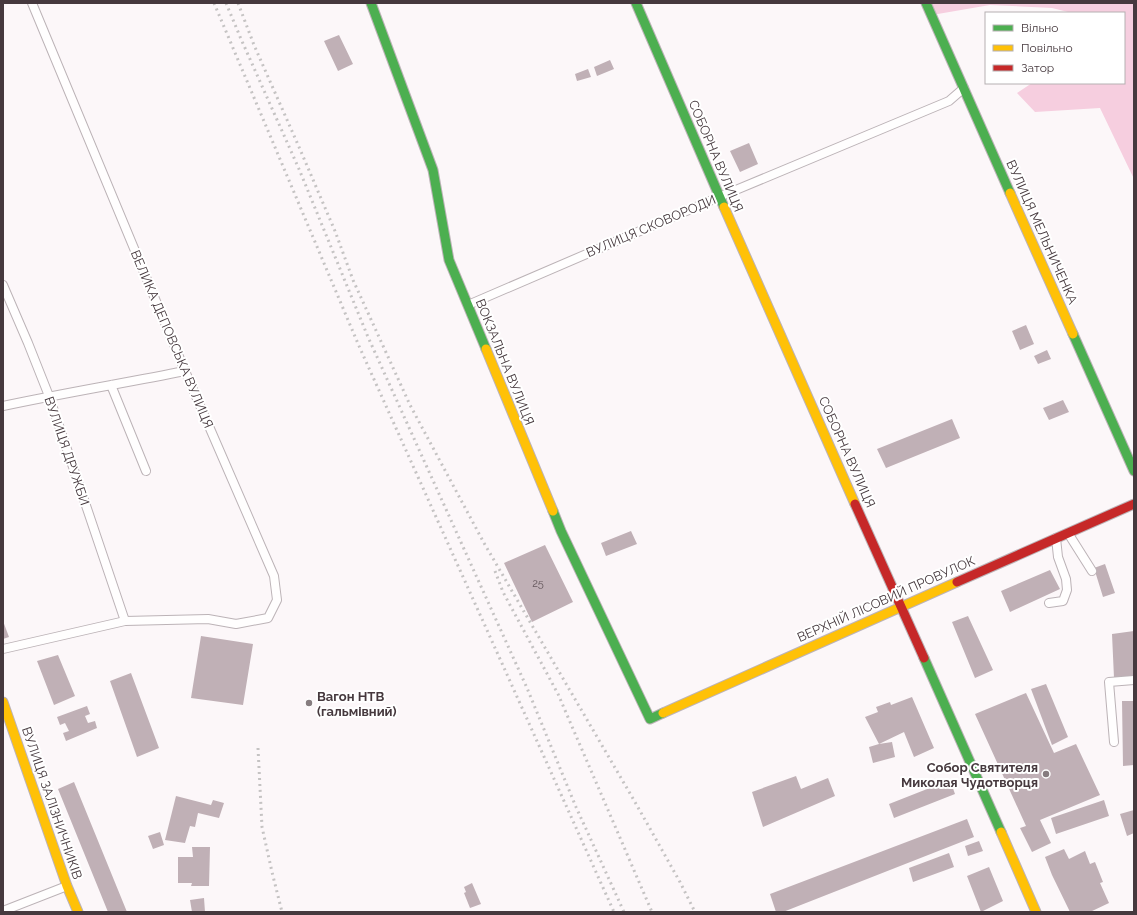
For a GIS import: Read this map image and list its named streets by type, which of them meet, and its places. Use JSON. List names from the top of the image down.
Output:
{
  "streets": {
    "street": [
      "СОБОРНА ВУЛИЦЯ",
      "ВУЛИЦЯ СКОВОРОДИ",
      "ВУЛИЦЯ МЕЛЬНИЧЕНКА",
      "ВЕЛИКА ДЕПОВСЬКА ВУЛИЦЯ",
      "ВОКЗАЛЬНА ВУЛИЦЯ",
      "ВУЛИЦЯ ДРУЖБИ",
      "ВЕРХНІЙ ЛІСОВИЙ ПРОВУЛОК",
      "ВУЛИЦЯ ЗАЛІЗНИЧНИКІВ"
    ]
  },
  "crossings": [
    ["СОБОРНА ВУЛИЦЯ", "ВУЛИЦЯ СКОВОРОДИ"],
    ["СОБОРНА ВУЛИЦЯ", "ВЕРХНІЙ ЛІСОВИЙ ПРОВУЛОК"],
    ["ВУЛИЦЯ СКОВОРОДИ", "ВУЛИЦЯ МЕЛЬНИЧЕНКА"],
    ["ВУЛИЦЯ СКОВОРОДИ", "ВОКЗАЛЬНА ВУЛИЦЯ"],
    ["ВЕЛИКА ДЕПОВСЬКА ВУЛИЦЯ", "ВУЛИЦЯ ДРУЖБИ"],
    ["ВОКЗАЛЬНА ВУЛИЦЯ", "ВЕРХНІЙ ЛІСОВИЙ ПРОВУЛОК"]
  ],
  "places": ["Вагон НТВ (гальмівний)", "Собор Святителя Миколая Чудотворця"],
  "house_numbers": ["25"],
  "legend": ["Вільно", "Повільно", "Затор"]
}
